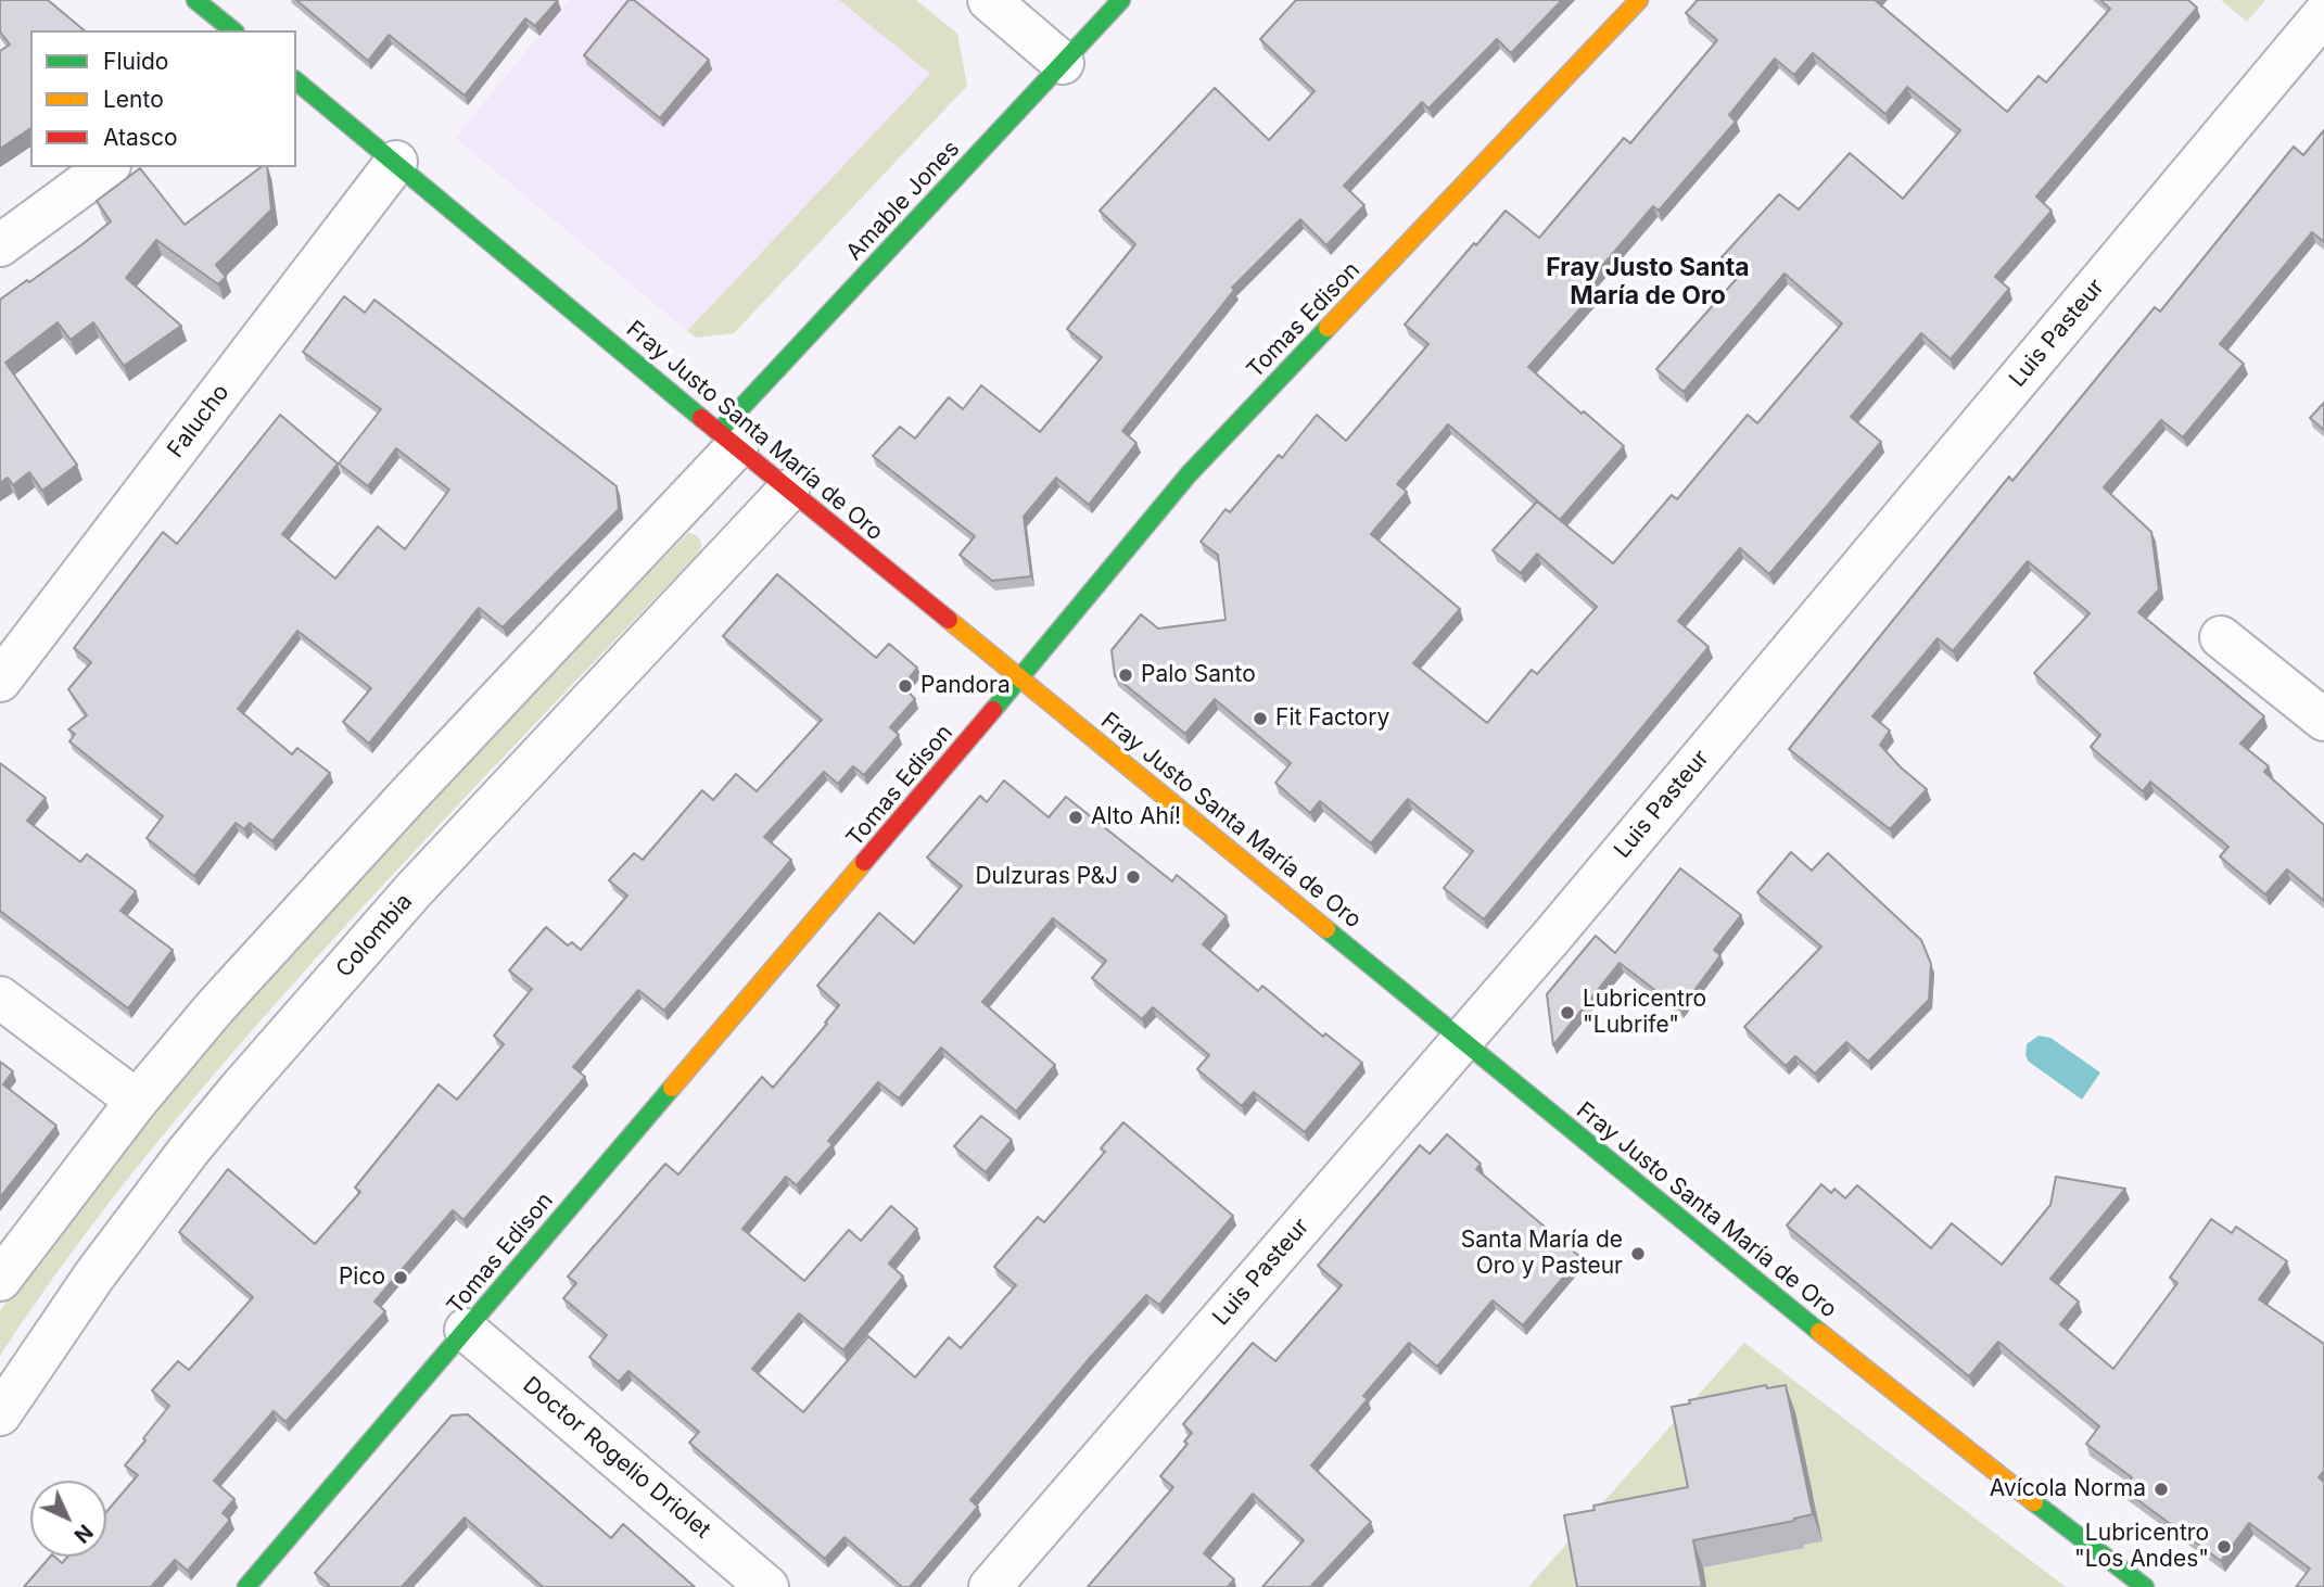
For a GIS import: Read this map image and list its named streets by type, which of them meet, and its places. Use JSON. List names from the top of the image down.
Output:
{
  "streets": {
    "street": [
      "Amable Jones",
      "Tomas Edison",
      "Luis Pasteur",
      "Falucho",
      "Fray Justo Santa María de Oro",
      "Colombia",
      "Doctor Rogelio Driolet"
    ]
  },
  "crossings": [
    ["Amable Jones", "Fray Justo Santa María de Oro"],
    ["Tomas Edison", "Fray Justo Santa María de Oro"],
    ["Tomas Edison", "Doctor Rogelio Driolet"],
    ["Luis Pasteur", "Fray Justo Santa María de Oro"],
    ["Falucho", "Fray Justo Santa María de Oro"],
    ["Fray Justo Santa María de Oro", "Colombia"]
  ],
  "districts": ["Fray Justo Santa María de Oro"],
  "places": [
    "Palo Santo",
    "Pandora",
    "Fit Factory",
    "Alto Ahí!",
    "Dulzuras P&J",
    "Lubricentro \"Lubrife\"",
    "Santa María de Oro y Pasteur",
    "Pico",
    "Avícola Norma",
    "Lubricentro \"Los Andes\""
  ],
  "legend": ["Fluido", "Lento", "Atasco"],
  "north": "bottom right"
}
